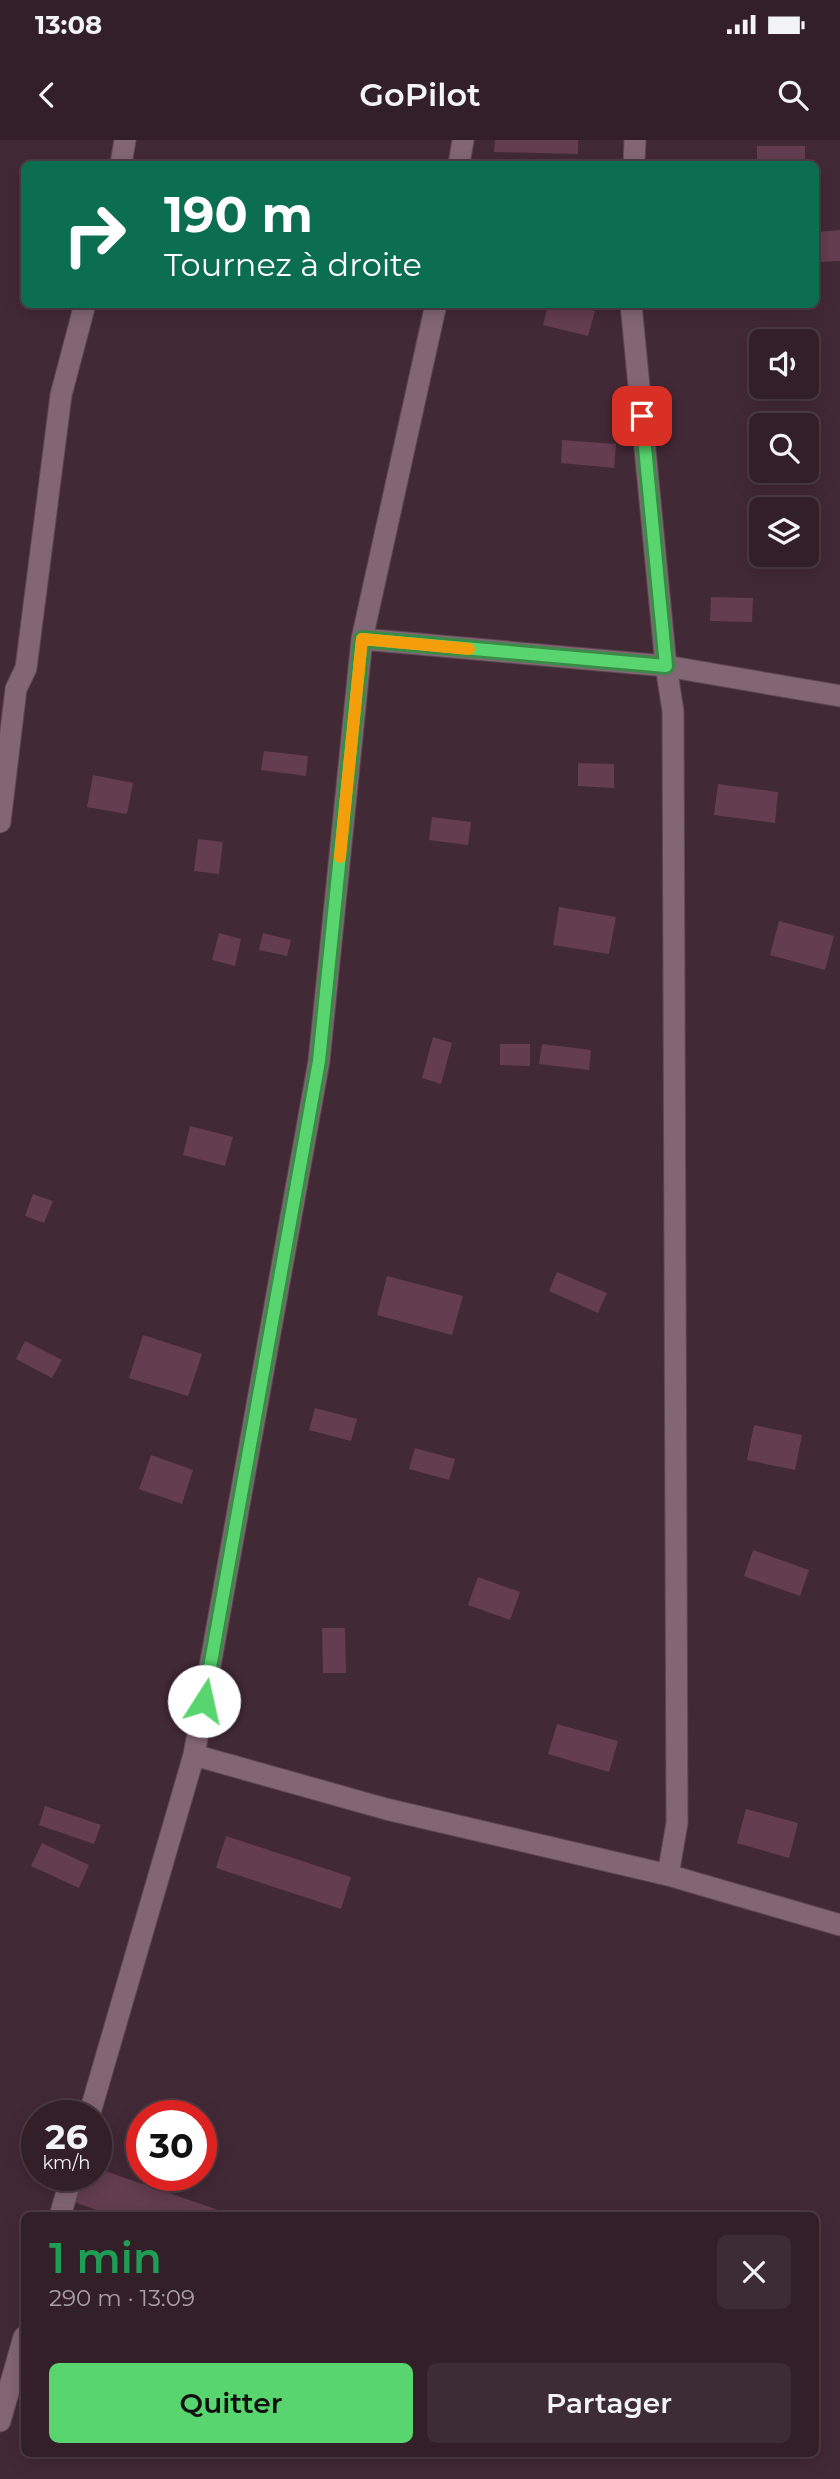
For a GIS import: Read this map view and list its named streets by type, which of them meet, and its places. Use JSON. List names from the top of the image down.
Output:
{
  "page": {
    "status": "13:08",
    "header": "GoPilot",
    "turn": ["190 m", "Tournez à droite"],
    "speed": "26 km/h",
    "limit": "30",
    "heading": ["1 min", "290 m · 13:09"],
    "buttons": ["Quitter", "Partager"]
  }
}
